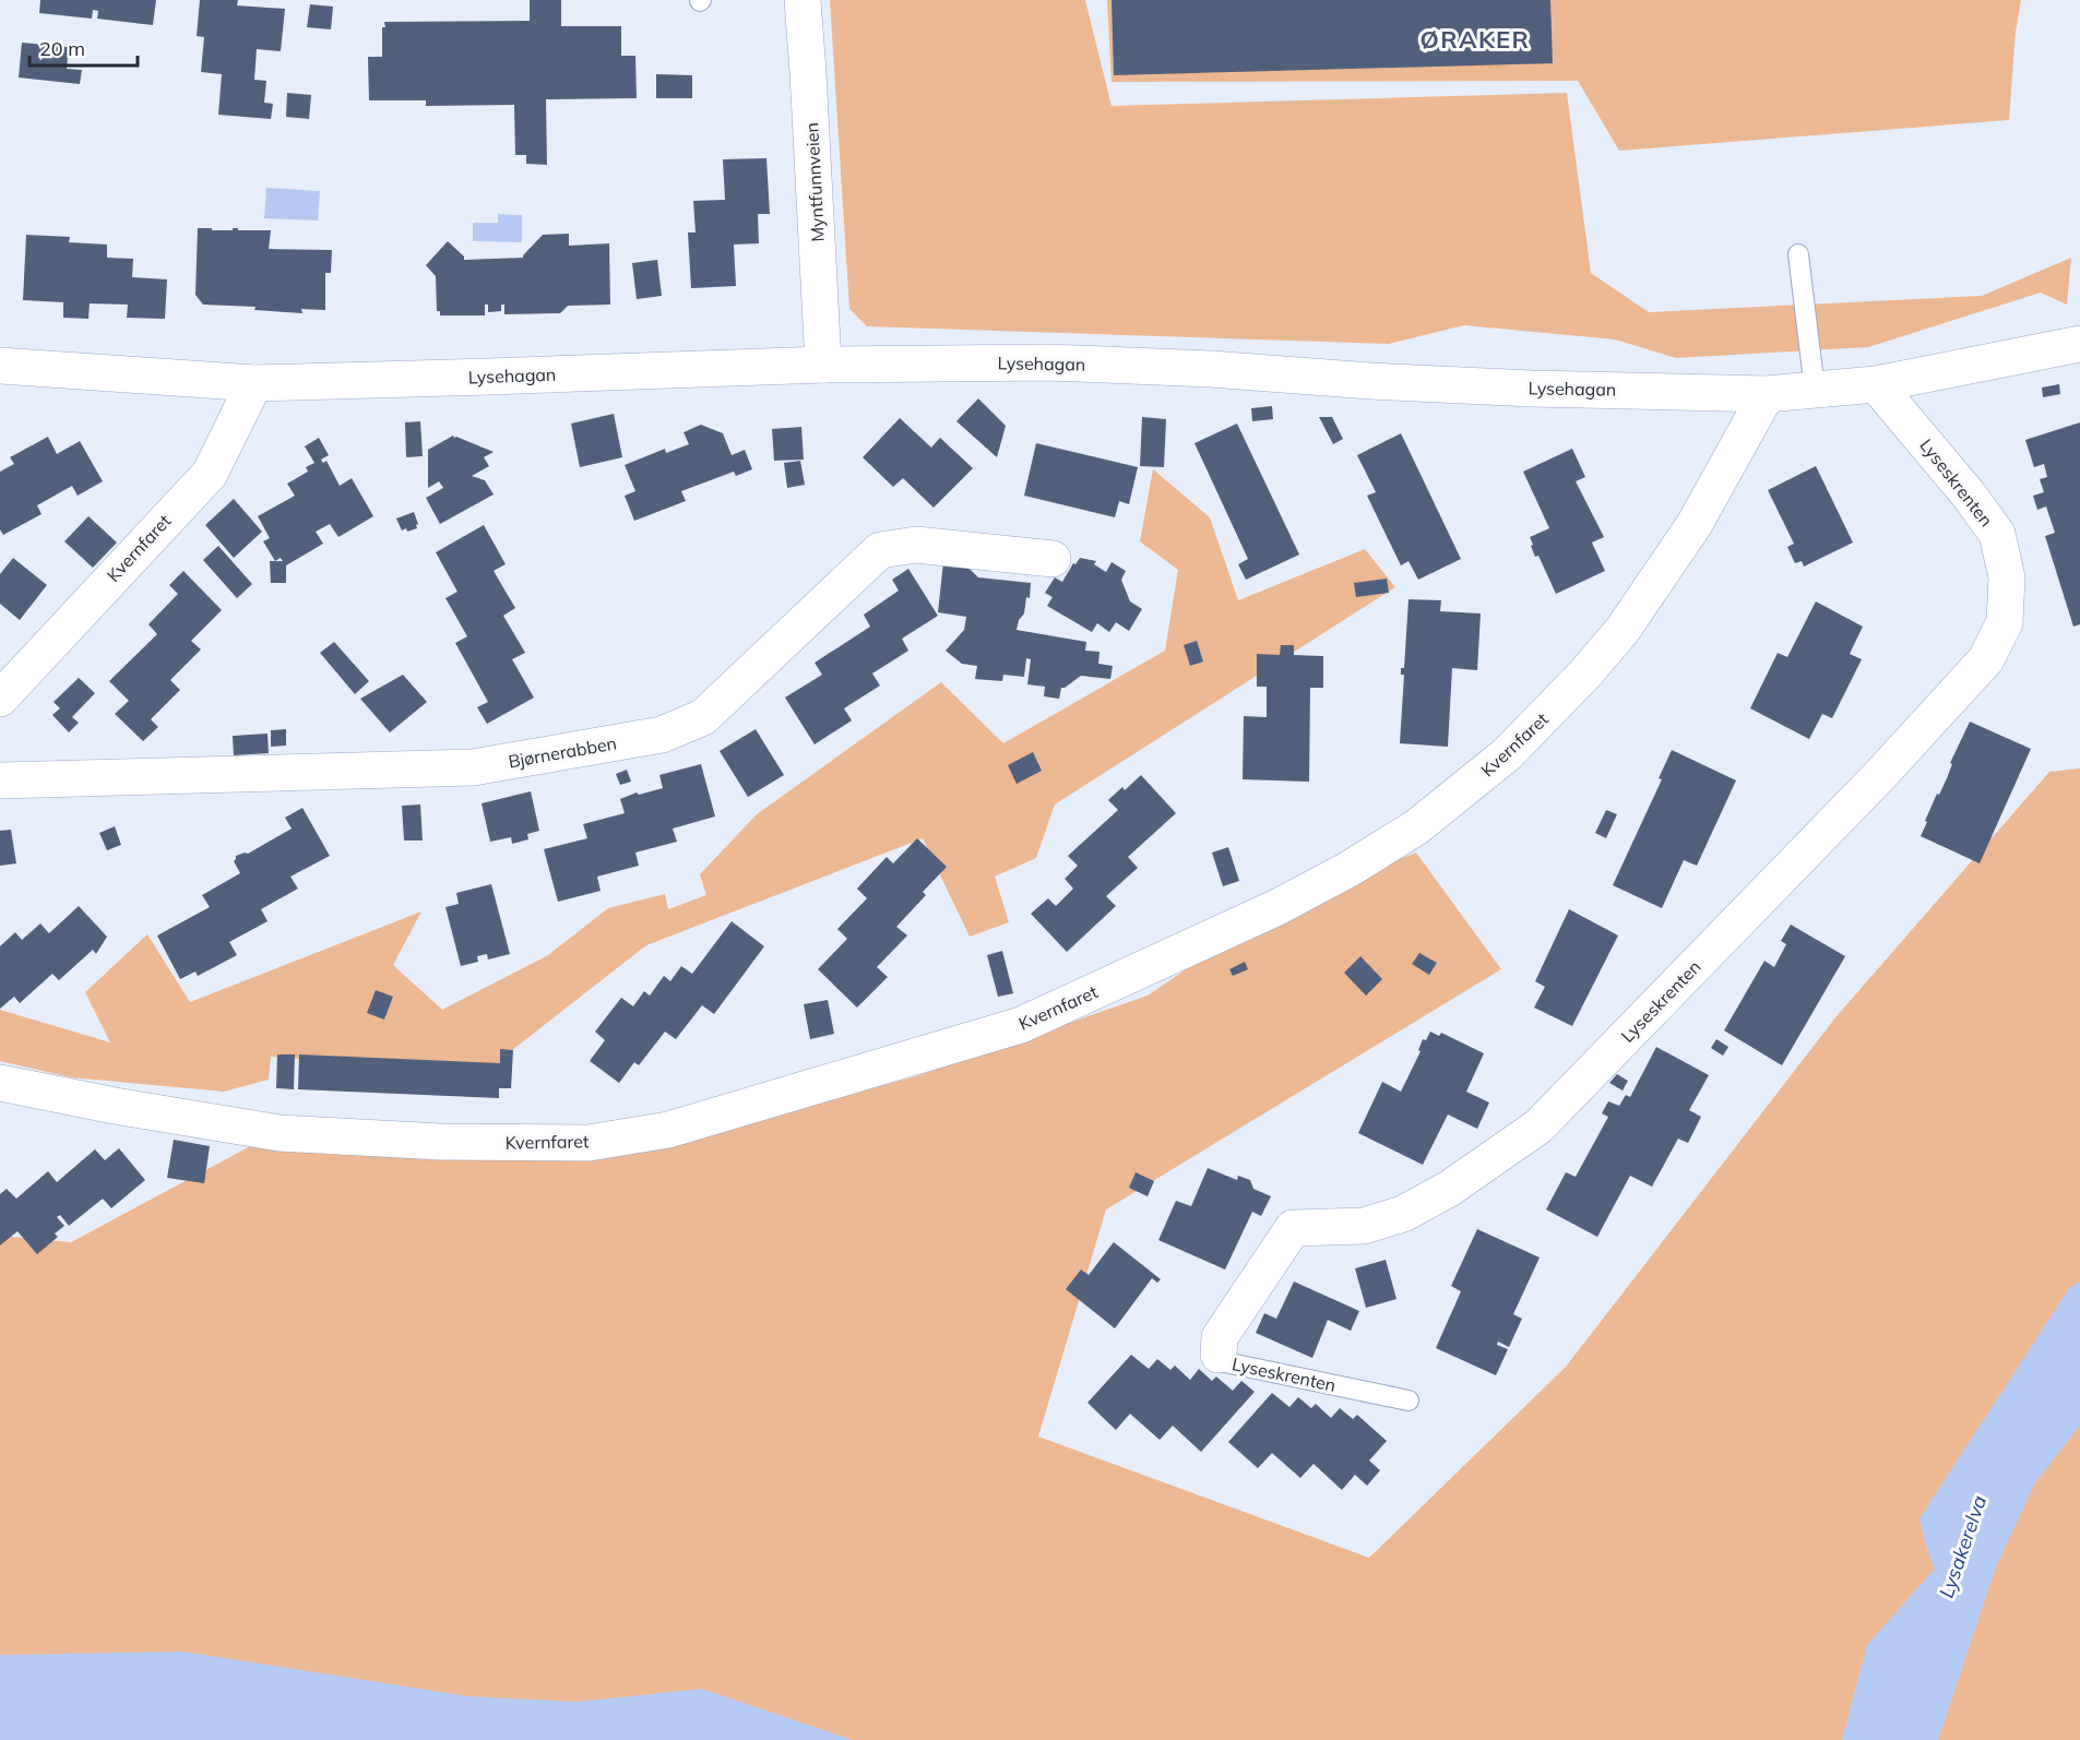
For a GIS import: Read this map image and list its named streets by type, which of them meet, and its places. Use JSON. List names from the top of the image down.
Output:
{
  "streets": {
    "street": [
      "Myntfunnveien",
      "Lysehagan",
      "Lyseskrenten",
      "Kvernfaret",
      "Bjørnerabben"
    ]
  },
  "crossings": [
    ["Myntfunnveien", "Lysehagan"],
    ["Lysehagan", "Lyseskrenten"],
    ["Lysehagan", "Kvernfaret"]
  ],
  "districts": ["ØRAKER"],
  "water": ["Lysakerelva"],
  "scale_bar": "20 m"
}
